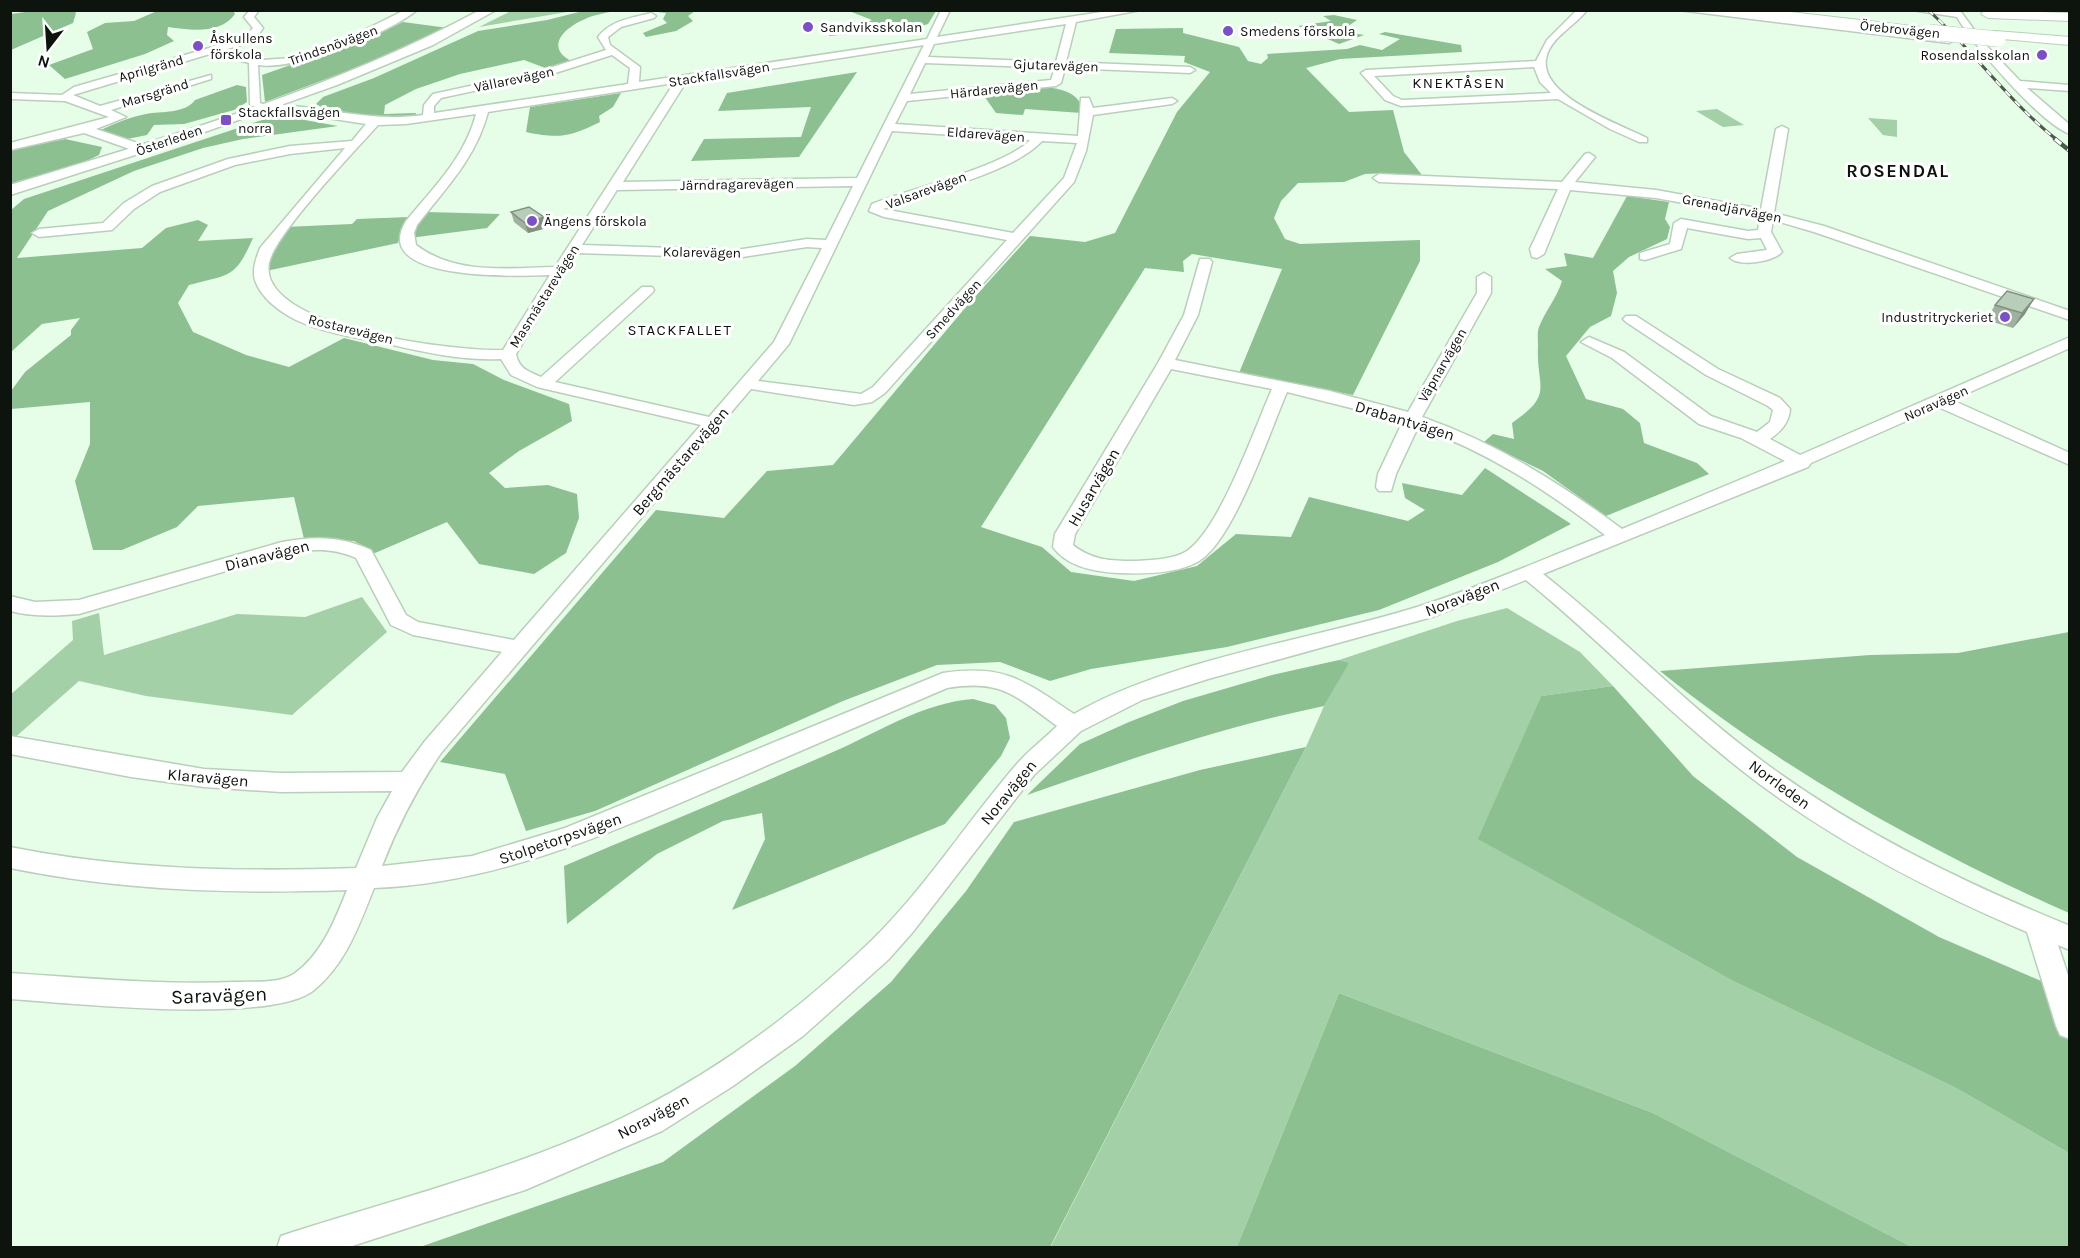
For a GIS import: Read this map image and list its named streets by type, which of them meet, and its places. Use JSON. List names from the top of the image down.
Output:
{
  "streets": {
    "highway": ["Örebrovägen"],
    "main road": ["Österleden"],
    "street": [
      "Trindsnövägen",
      "Gjutarevägen",
      "Aprilgränd",
      "Stackfallsvägen",
      "Vällarevägen",
      "Härdarevägen",
      "Marsgränd",
      "Eldarevägen",
      "Järndragarevägen",
      "Valsarevägen",
      "Grenadjärvägen",
      "Kolarevägen",
      "Masmästarevägen",
      "Smedvägen",
      "Rostarevägen",
      "Väpnarvägen",
      "Noravägen",
      "Drabantvägen",
      "Bergmästarevägen",
      "Husarvägen",
      "Dianavägen",
      "Klaravägen",
      "Norrleden",
      "Stolpetorpsvägen",
      "Saravägen"
    ]
  },
  "crossings": [
    ["Trindsnövägen", "Aprilgränd"],
    ["Gjutarevägen", "Härdarevägen"],
    ["Gjutarevägen", "Bergmästarevägen"],
    ["Stackfallsvägen", "Vällarevägen"],
    ["Stackfallsvägen", "Härdarevägen"],
    ["Stackfallsvägen", "Österleden"],
    ["Stackfallsvägen", "Masmästarevägen"],
    ["Stackfallsvägen", "Rostarevägen"],
    ["Stackfallsvägen", "Bergmästarevägen"],
    ["Härdarevägen", "Bergmästarevägen"],
    ["Eldarevägen", "Valsarevägen"],
    ["Eldarevägen", "Smedvägen"],
    ["Eldarevägen", "Bergmästarevägen"],
    ["Järndragarevägen", "Masmästarevägen"],
    ["Järndragarevägen", "Bergmästarevägen"],
    ["Valsarevägen", "Smedvägen"],
    ["Kolarevägen", "Masmästarevägen"],
    ["Kolarevägen", "Bergmästarevägen"],
    ["Masmästarevägen", "Rostarevägen"],
    ["Masmästarevägen", "Bergmästarevägen"],
    ["Smedvägen", "Bergmästarevägen"],
    ["Väpnarvägen", "Drabantvägen"],
    ["Noravägen", "Drabantvägen"],
    ["Noravägen", "Norrleden"],
    ["Noravägen", "Stolpetorpsvägen"],
    ["Drabantvägen", "Husarvägen"],
    ["Bergmästarevägen", "Dianavägen"],
    ["Bergmästarevägen", "Klaravägen"],
    ["Bergmästarevägen", "Stolpetorpsvägen"],
    ["Bergmästarevägen", "Saravägen"],
    ["Stolpetorpsvägen", "Saravägen"]
  ],
  "districts": ["KNEKTÅSEN", "ROSENDAL", "STACKFALLET"],
  "places": {
    "other": [
      "Sandviksskolan",
      "Smedens förskola",
      "Åskullens förskola",
      "Rosendalsskolan",
      "Ängens förskola",
      "Industritryckeriet"
    ],
    "transit": ["Stackfallsvägen norra"]
  },
  "north": "bottom"
}
